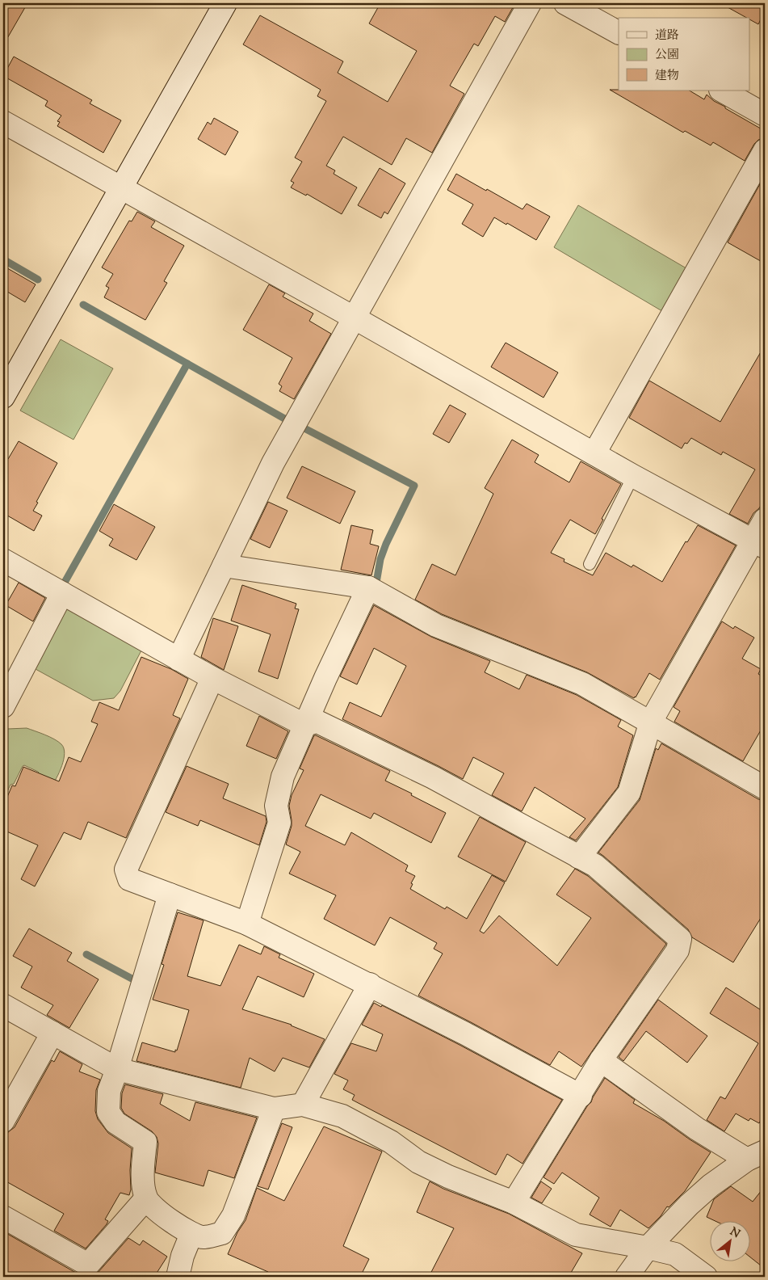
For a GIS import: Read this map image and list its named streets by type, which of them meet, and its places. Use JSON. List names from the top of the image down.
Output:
{
  "legend": ["道路", "公園", "建物"],
  "north": "top right"
}
